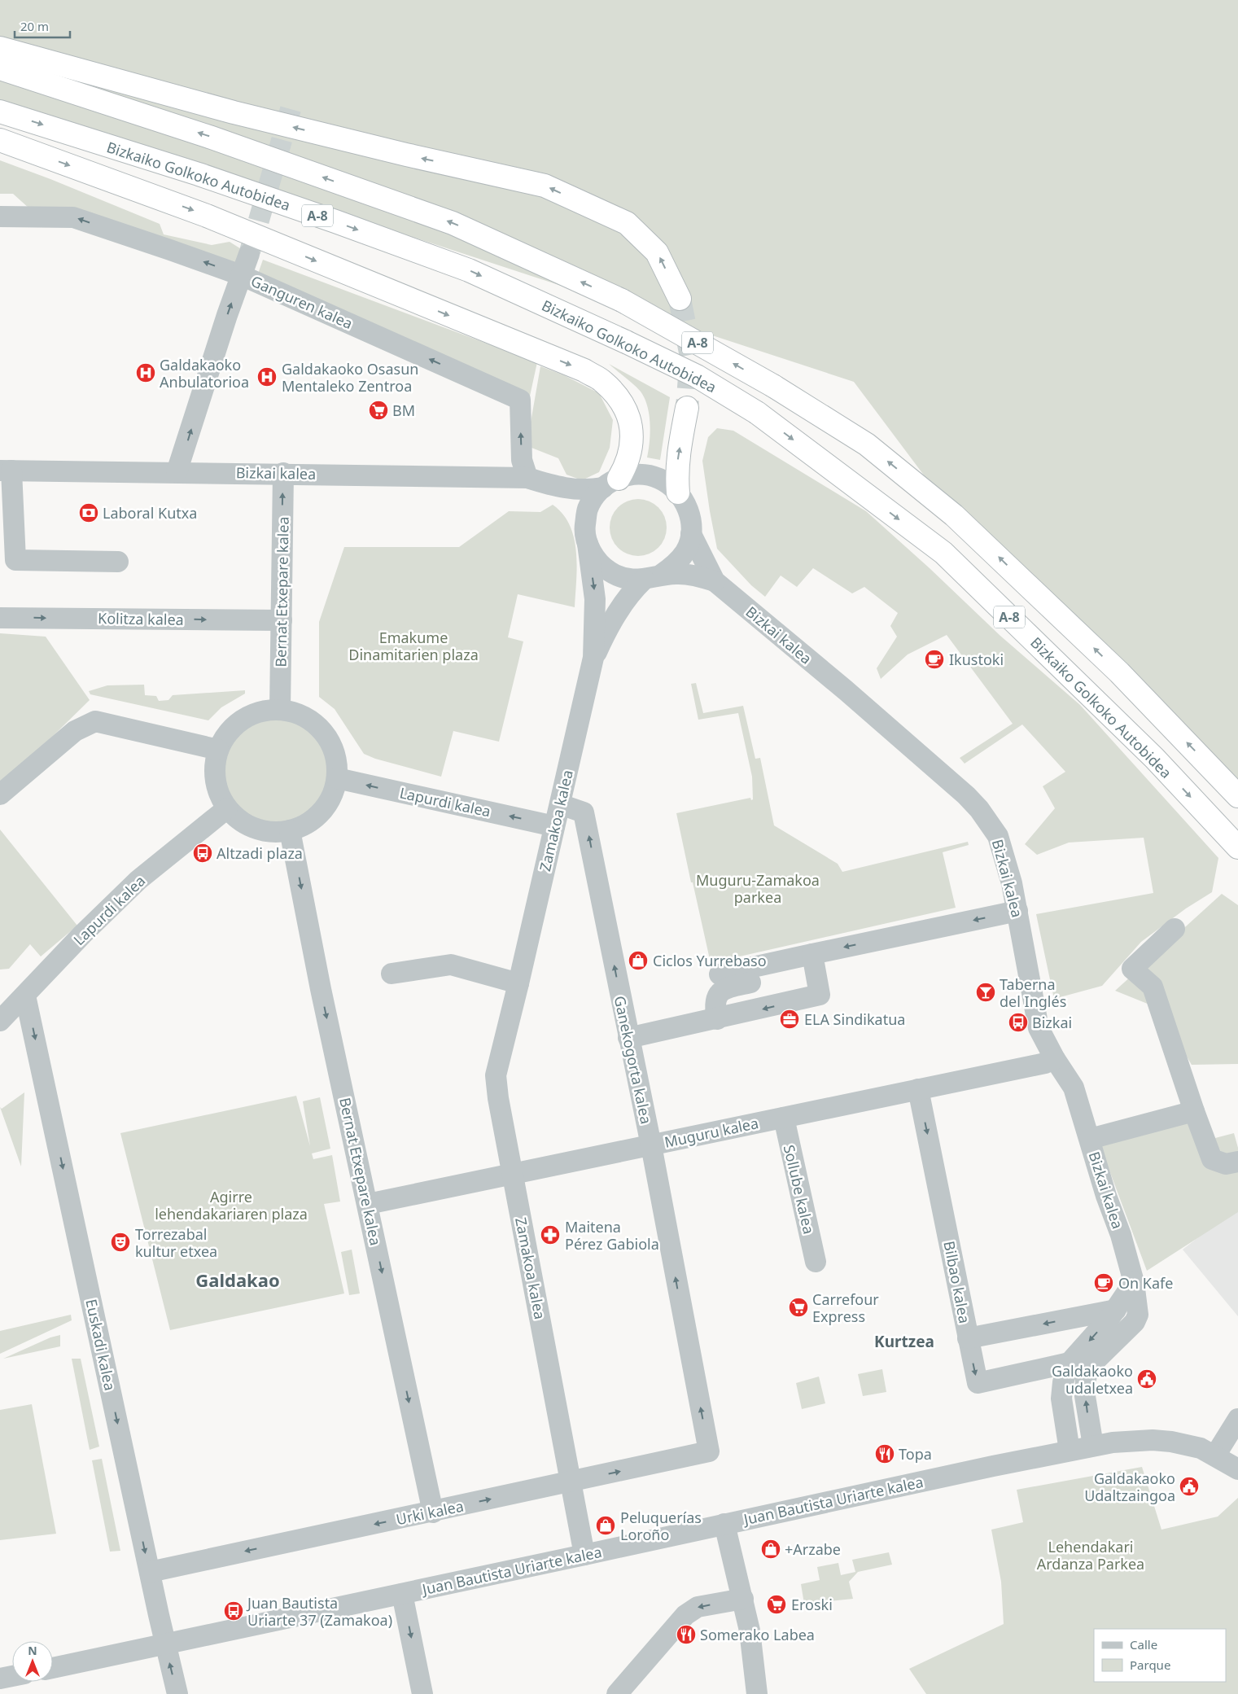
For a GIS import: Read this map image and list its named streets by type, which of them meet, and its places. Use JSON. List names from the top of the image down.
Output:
{
  "streets": {
    "highway": ["Bizkaiko Golkoko Autobidea", "A-8"],
    "street": [
      "Ganguren kalea",
      "Bizkai kalea",
      "Bernat Etxepare kalea",
      "Kolitza kalea",
      "Lapurdi kalea",
      "Zamakoa kalea",
      "Ganekogorta kalea",
      "Muguru kalea",
      "Sollube kalea",
      "Bilbao kalea",
      "Euskadi kalea",
      "Juan Bautista Uriarte kalea",
      "Urki kalea"
    ]
  },
  "crossings": [
    ["Ganguren kalea", "Bizkai kalea"],
    ["Bizkai kalea", "Bernat Etxepare kalea"],
    ["Bizkai kalea", "Zamakoa kalea"],
    ["Bizkai kalea", "Muguru kalea"],
    ["Bizkai kalea", "Juan Bautista Uriarte kalea"],
    ["Bernat Etxepare kalea", "Kolitza kalea"],
    ["Bernat Etxepare kalea", "Lapurdi kalea"],
    ["Bernat Etxepare kalea", "Muguru kalea"],
    ["Bernat Etxepare kalea", "Urki kalea"],
    ["Lapurdi kalea", "Zamakoa kalea"],
    ["Lapurdi kalea", "Euskadi kalea"],
    ["Zamakoa kalea", "Ganekogorta kalea"],
    ["Zamakoa kalea", "Muguru kalea"],
    ["Zamakoa kalea", "Juan Bautista Uriarte kalea"],
    ["Zamakoa kalea", "Urki kalea"],
    ["Ganekogorta kalea", "Muguru kalea"],
    ["Ganekogorta kalea", "Urki kalea"],
    ["Muguru kalea", "Sollube kalea"],
    ["Muguru kalea", "Bilbao kalea"],
    ["Euskadi kalea", "Juan Bautista Uriarte kalea"],
    ["Euskadi kalea", "Urki kalea"]
  ],
  "one_way": [
    "Ganguren kalea",
    "Kolitza kalea",
    "Ganekogorta kalea",
    "Euskadi kalea"
  ],
  "districts": ["Galdakao", "Kurtzea"],
  "parks": [
    "Emakume Dinamitarien plaza",
    "Muguru-Zamakoa parkea",
    "Agirre lehendakariaren plaza",
    "Lehendakari Ardanza Parkea"
  ],
  "places": {
    "hospital": ["Galdakaoko Anbulatorioa", "Galdakaoko Osasun Mentaleko Zentroa"],
    "supermarket": ["BM", "Carrefour Express", "Eroski"],
    "bank": ["Laboral Kutxa"],
    "cafe": ["Ikustoki", "On Kafe"],
    "bus stop": ["Altzadi plaza", "Bizkai", "Juan Bautista Uriarte 37 (Zamakoa)"],
    "shop": ["Ciclos Yurrebaso", "Peluquerías Loroño", "+Arzabe"],
    "bar": ["Taberna del Inglés"],
    "office": ["ELA Sindikatua"],
    "pharmacy": ["Maitena Pérez Gabiola"],
    "theatre": ["Torrezabal kultur etxea"],
    "public building": ["Galdakaoko udaletxea", "Galdakaoko Udaltzaingoa"],
    "restaurant": ["Topa", "Somerako Labea"]
  },
  "legend": ["Calle", "Parque"],
  "scale_bar": "20 m",
  "north": "top"
}
